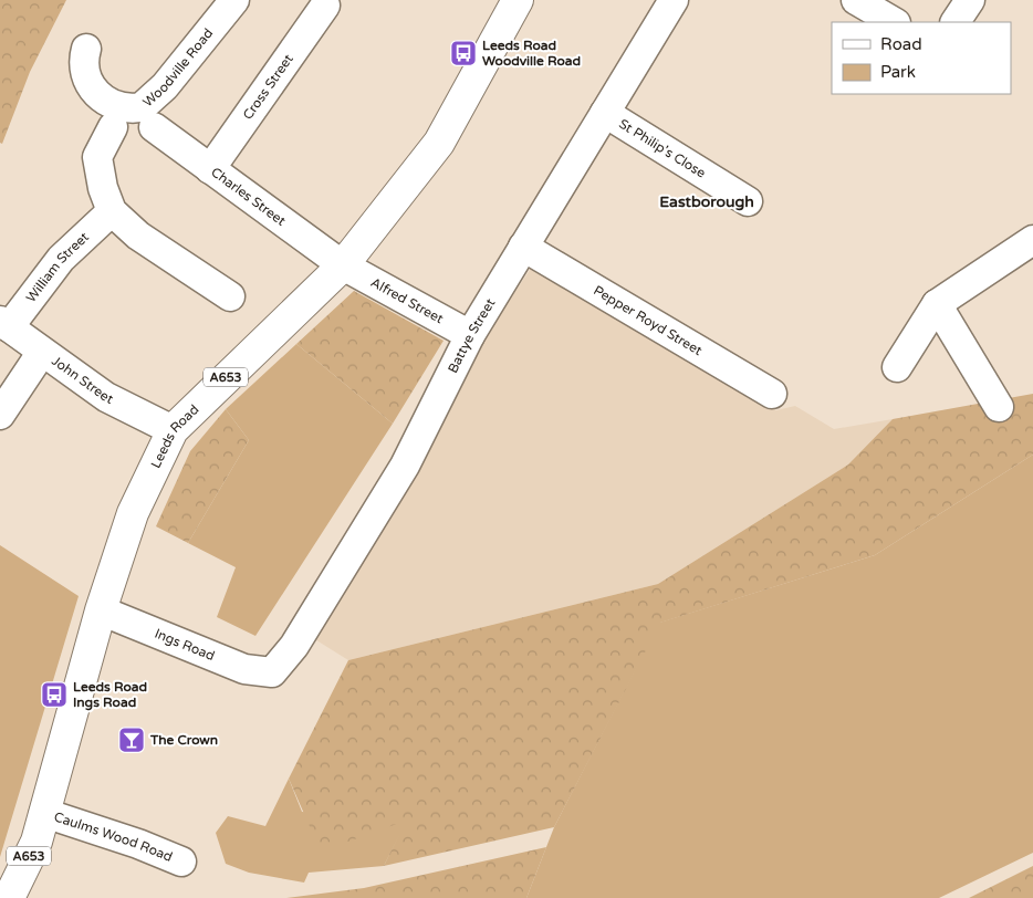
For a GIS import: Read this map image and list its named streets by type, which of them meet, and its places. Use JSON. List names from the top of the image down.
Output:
{
  "streets": {
    "main road": ["A653", "Leeds Road"],
    "street": [
      "Woodville Road",
      "Cross Street",
      "St Philip's Close",
      "Charles Street",
      "William Street",
      "Alfred Street",
      "Pepper Royd Street",
      "Battye Street",
      "John Street",
      "Ings Road",
      "Caulms Wood Road"
    ]
  },
  "crossings": [
    ["Cross Street", "Charles Street"],
    ["St Philip's Close", "Battye Street"],
    ["Charles Street", "Alfred Street"],
    ["Charles Street", "Leeds Road"],
    ["William Street", "John Street"],
    ["Alfred Street", "Battye Street"],
    ["Alfred Street", "Leeds Road"],
    ["Pepper Royd Street", "Battye Street"],
    ["Battye Street", "Ings Road"],
    ["John Street", "Leeds Road"],
    ["Leeds Road", "Ings Road"],
    ["Leeds Road", "Caulms Wood Road"]
  ],
  "districts": ["Eastborough"],
  "places": {
    "bus stop": ["Leeds Road Woodville Road", "Leeds Road Ings Road"],
    "bar": ["The Crown"]
  },
  "legend": ["Road", "Park"]
}
